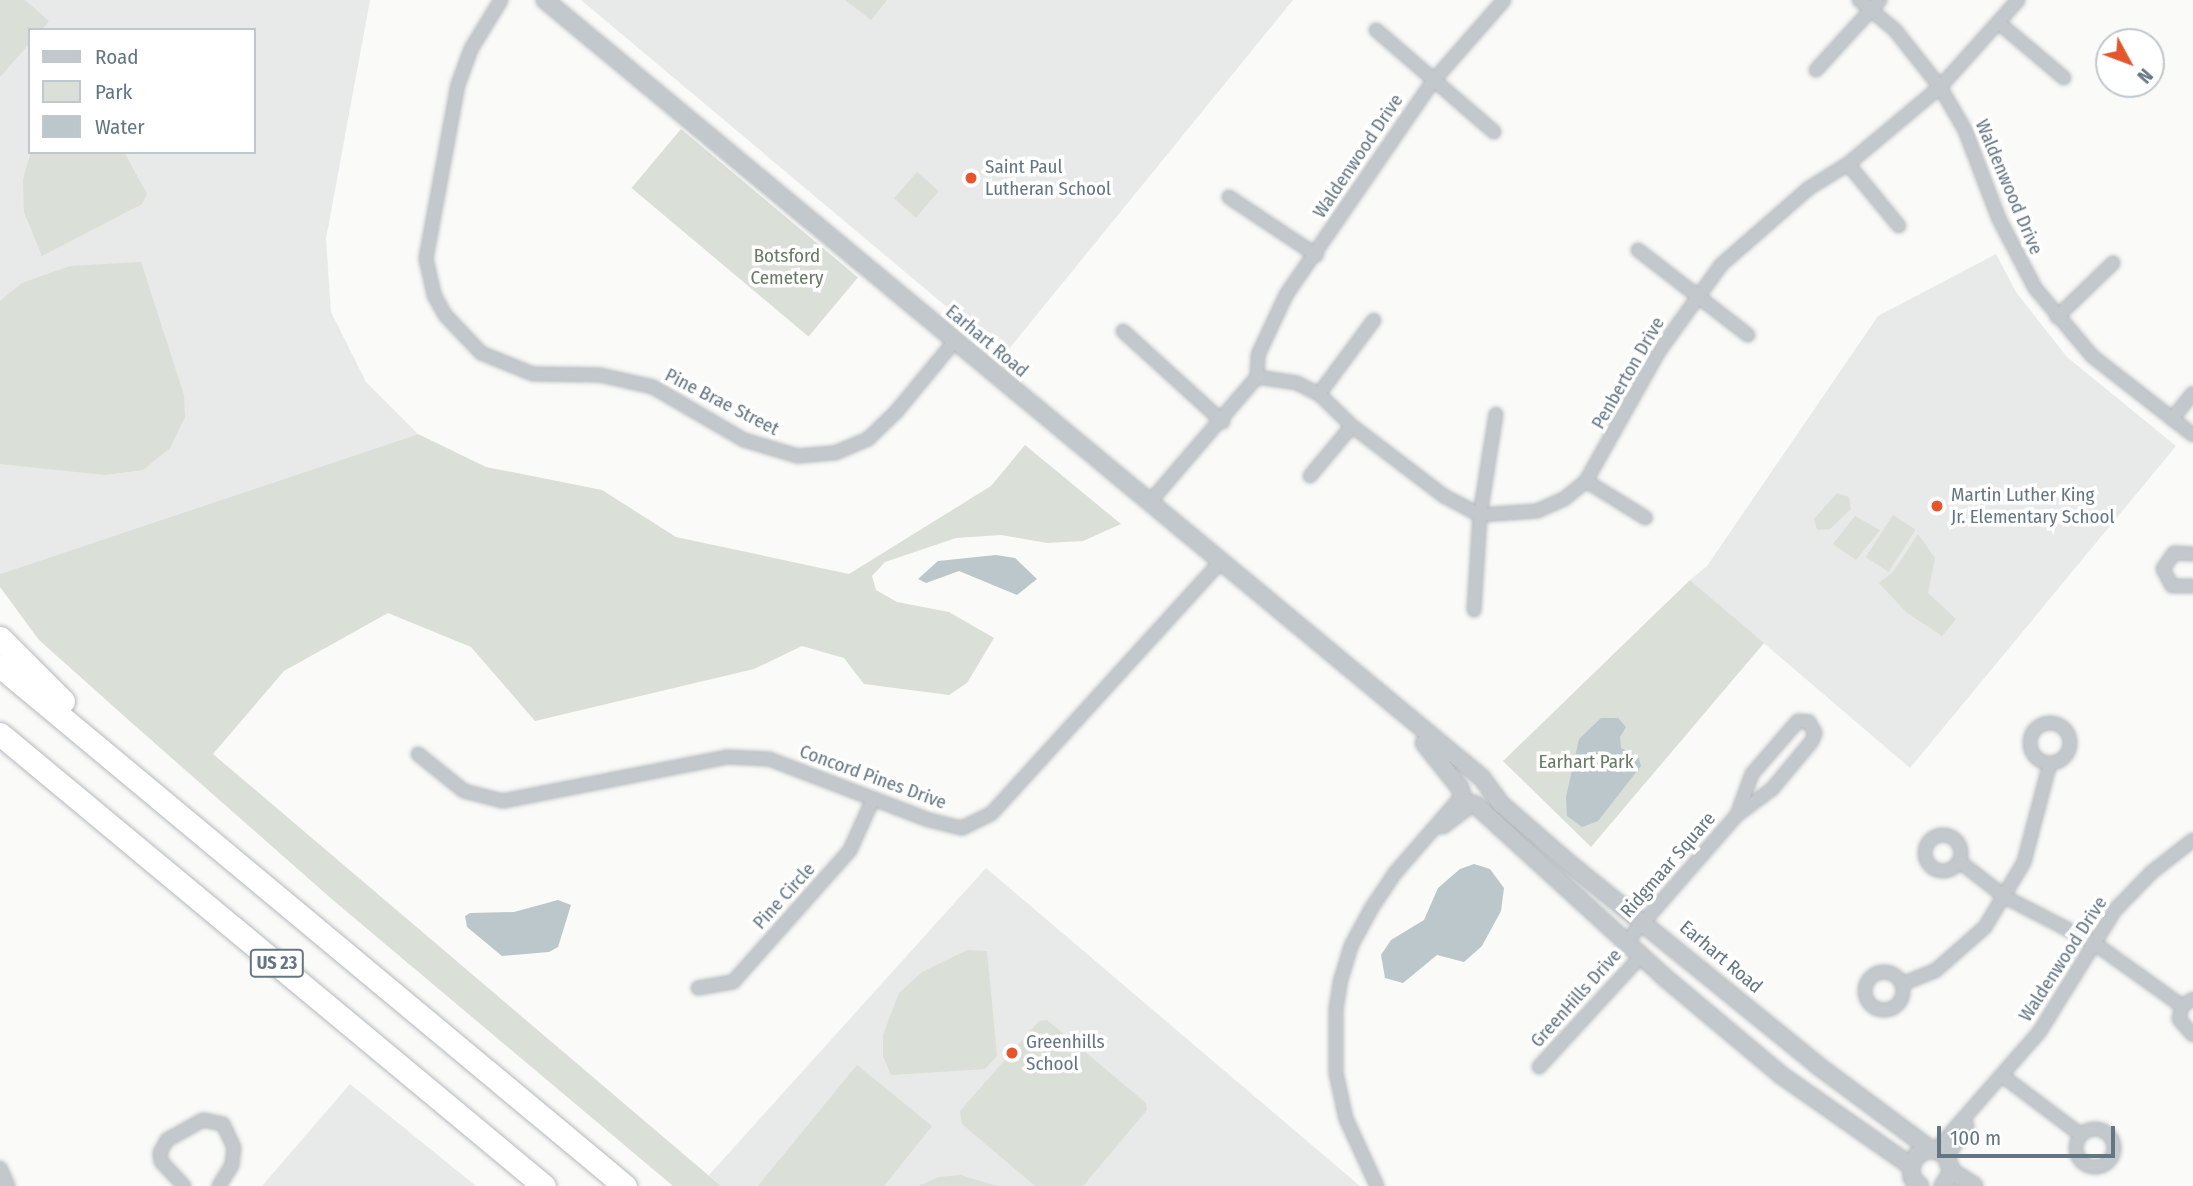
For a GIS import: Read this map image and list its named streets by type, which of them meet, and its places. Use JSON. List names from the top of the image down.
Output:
{
  "streets": {
    "highway": ["US 23"],
    "street": [
      "Waldenwood Drive",
      "Earhart Road",
      "Penberton Drive",
      "Pine Brae Street",
      "Concord Pines Drive",
      "Ridgmaar Square",
      "Pine Circle",
      "GreenHills Drive"
    ]
  },
  "crossings": [
    ["Waldenwood Drive", "Earhart Road"],
    ["Waldenwood Drive", "Penberton Drive"],
    ["Earhart Road", "Pine Brae Street"],
    ["Earhart Road", "Concord Pines Drive"],
    ["Earhart Road", "Ridgmaar Square"],
    ["Earhart Road", "GreenHills Drive"],
    ["Concord Pines Drive", "Pine Circle"]
  ],
  "parks": ["Botsford Cemetery", "Earhart Park"],
  "places": ["Saint Paul Lutheran School", "Martin Luther King Jr. Elementary School", "Greenhills School"],
  "legend": ["Road", "Park", "Water"],
  "scale_bar": "100 m",
  "north": "bottom right"
}
